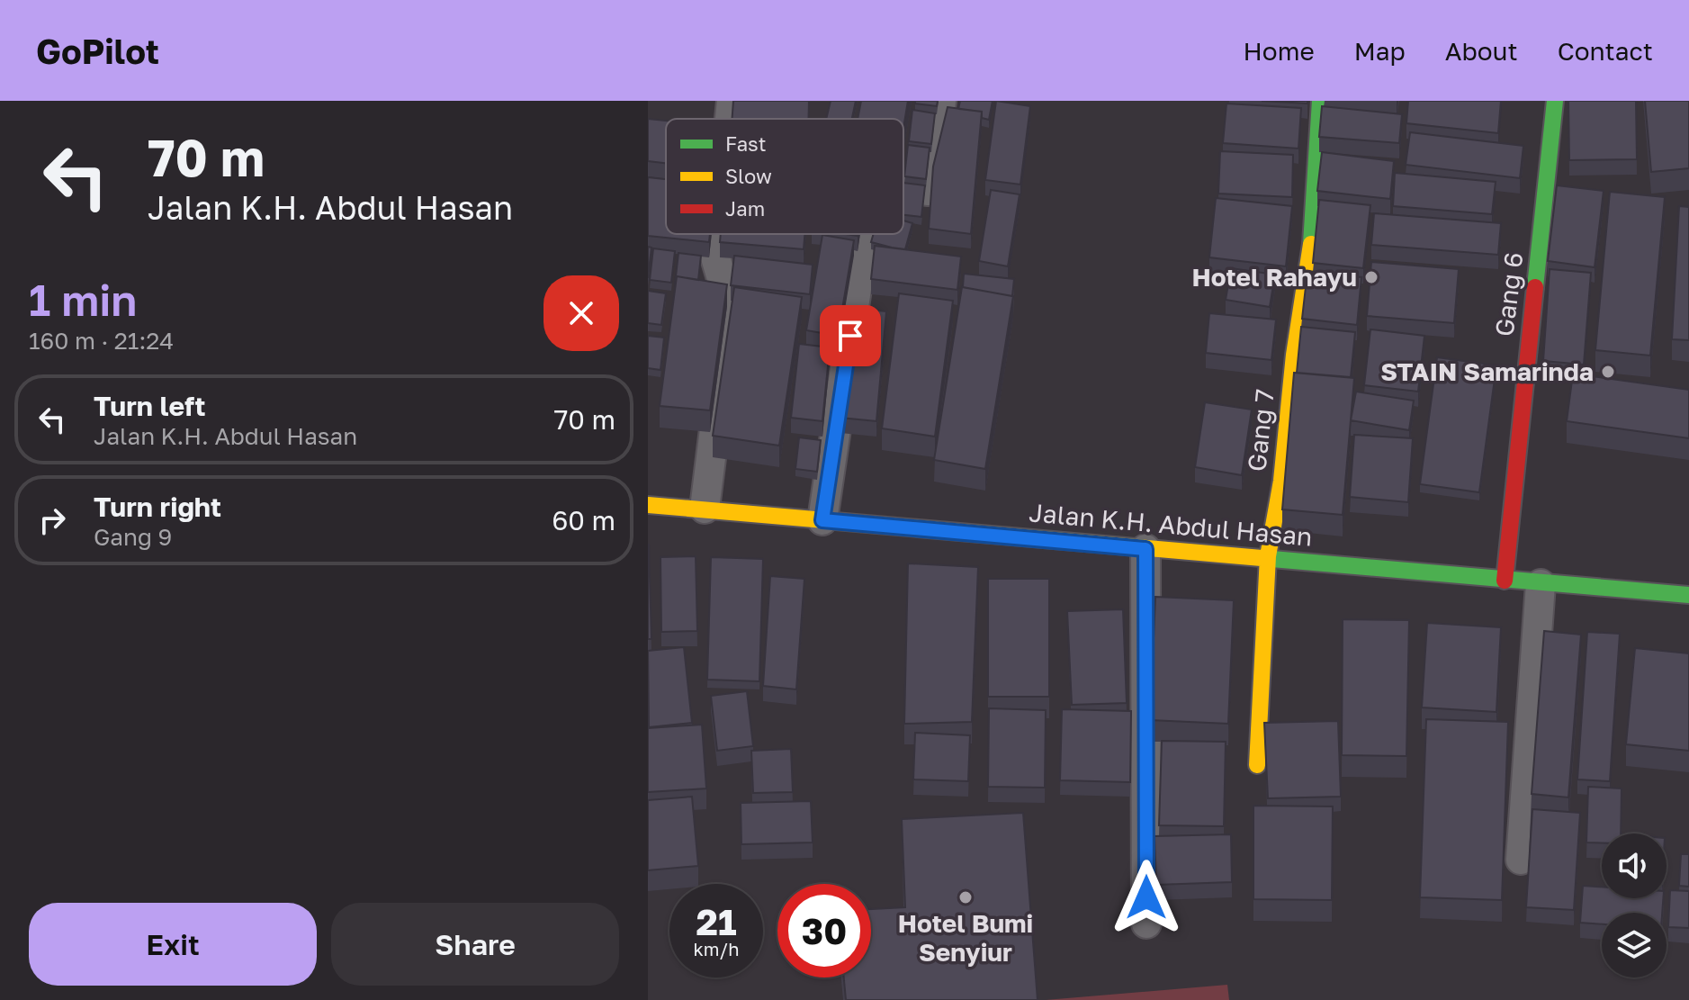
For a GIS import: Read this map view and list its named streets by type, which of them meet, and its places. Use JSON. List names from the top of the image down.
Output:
{
  "streets": {
    "street": ["Gang 6", "Gang 7", "Jalan K.H. Abdul Hasan"]
  },
  "crossings": [
    ["Gang 6", "Jalan K.H. Abdul Hasan"],
    ["Gang 7", "Jalan K.H. Abdul Hasan"]
  ],
  "places": ["Hotel Rahayu", "STAIN Samarinda", "Hotel Bumi Senyiur"],
  "legend": ["Fast", "Slow", "Jam"],
  "page": {
    "header": "GoPilot",
    "nav": [
      "Home",
      "Map",
      "About",
      "Contact"
    ],
    "turn": ["70 m", "Jalan K.H. Abdul Hasan"],
    "heading": ["1 min", "160 m · 21:24"],
    "list": [
      {
        "name": "Turn left",
        "note": "Jalan K.H. Abdul Hasan",
        "value": "70 m"
      },
      {
        "name": "Turn right",
        "note": "Gang 9",
        "value": "60 m"
      }
    ],
    "speed": "21 km/h",
    "limit": "30",
    "buttons": ["Exit", "Share"]
  }
}
